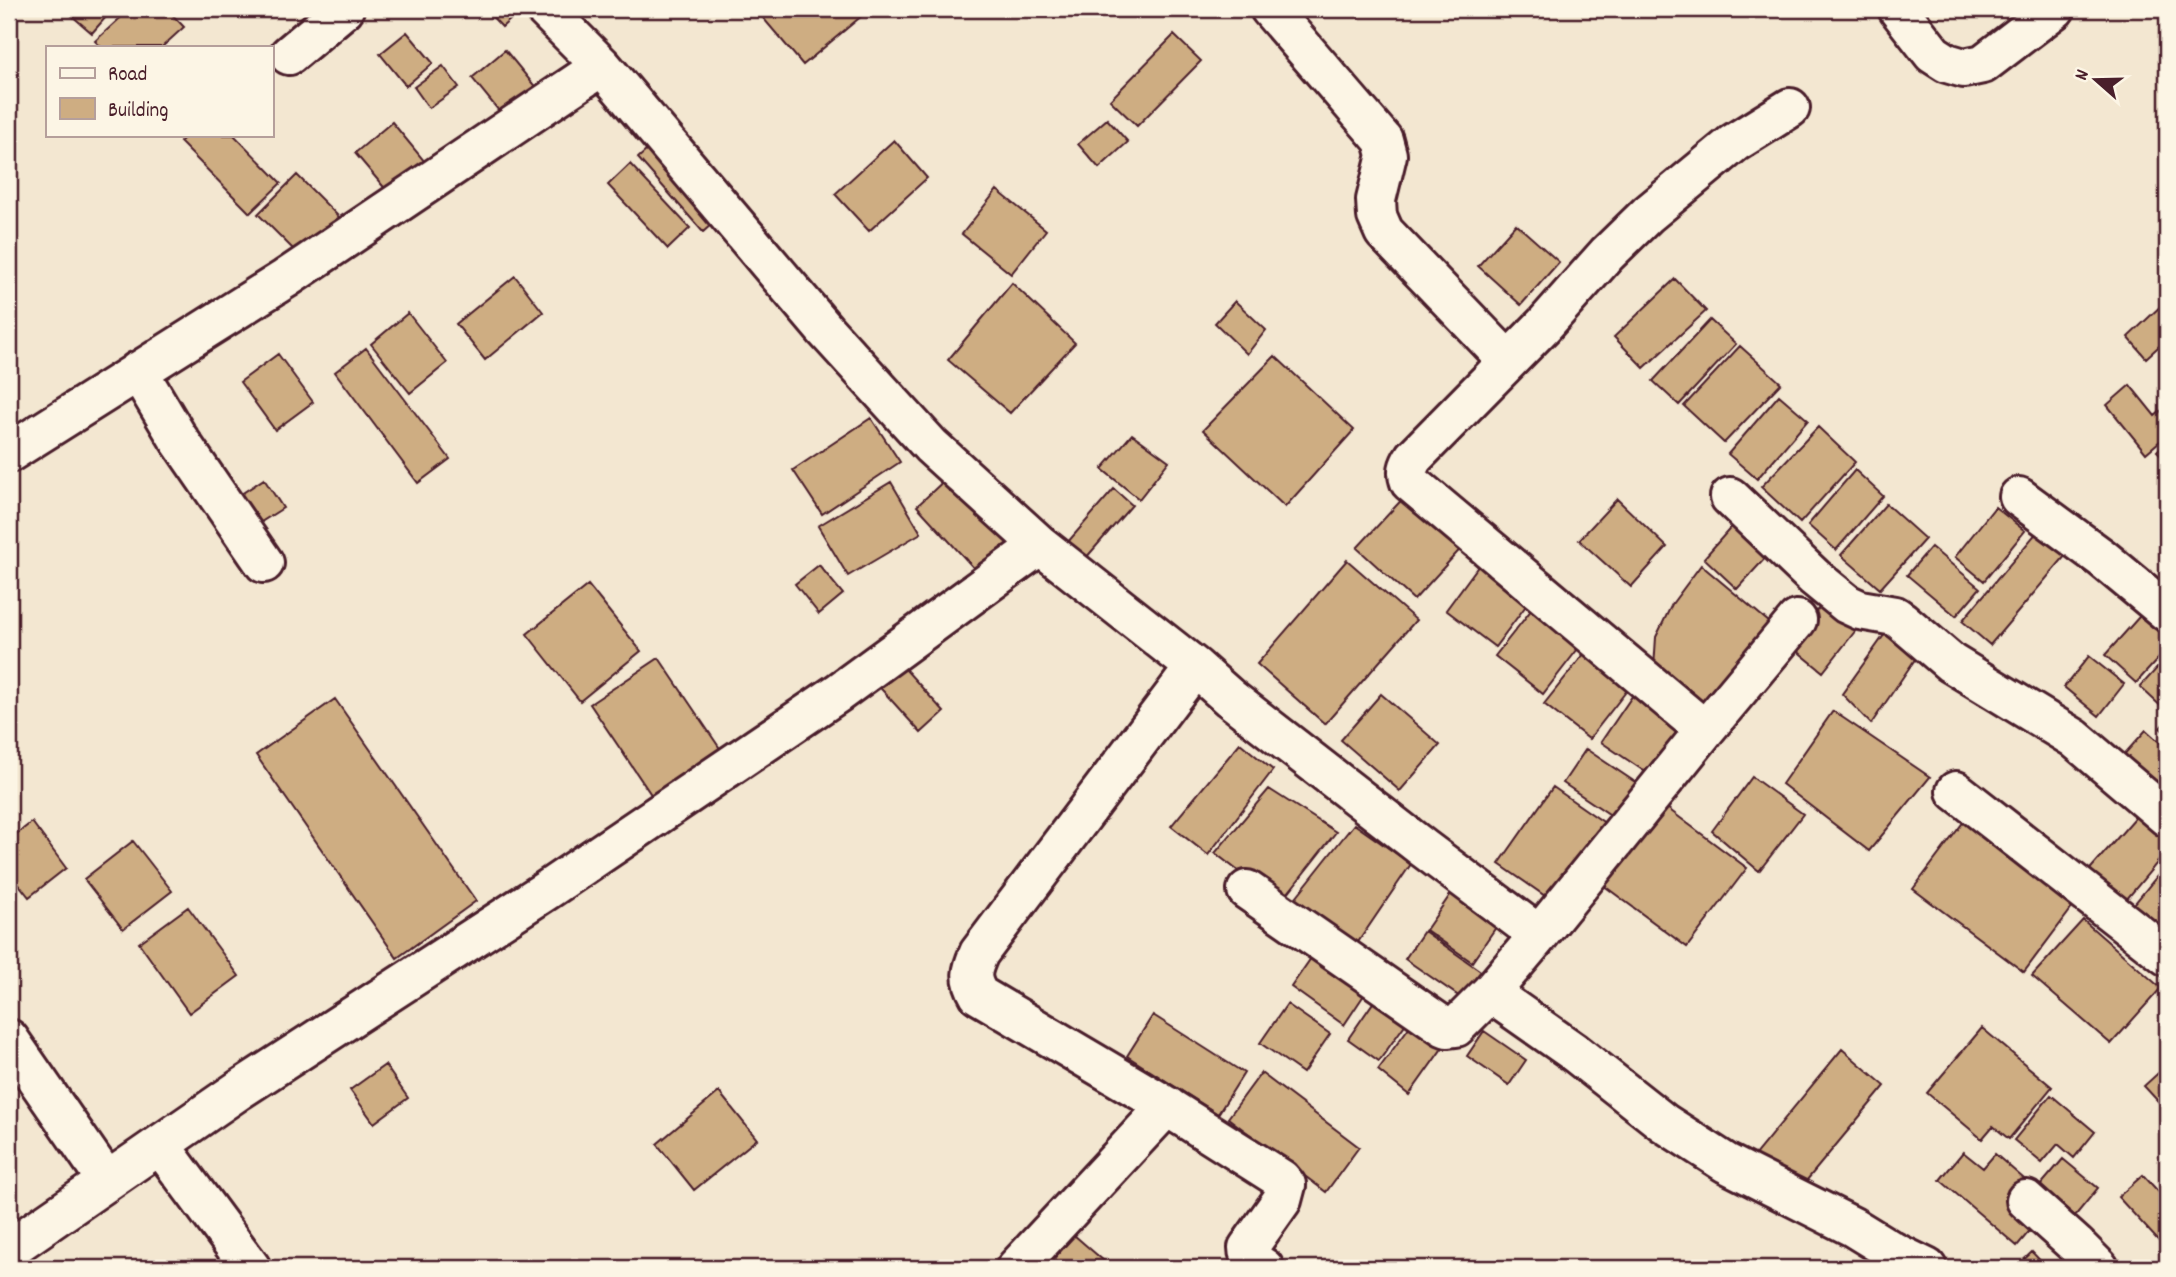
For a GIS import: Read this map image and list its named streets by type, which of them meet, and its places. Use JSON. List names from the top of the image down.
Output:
{
  "legend": ["Road", "Building"],
  "north": "left"
}
